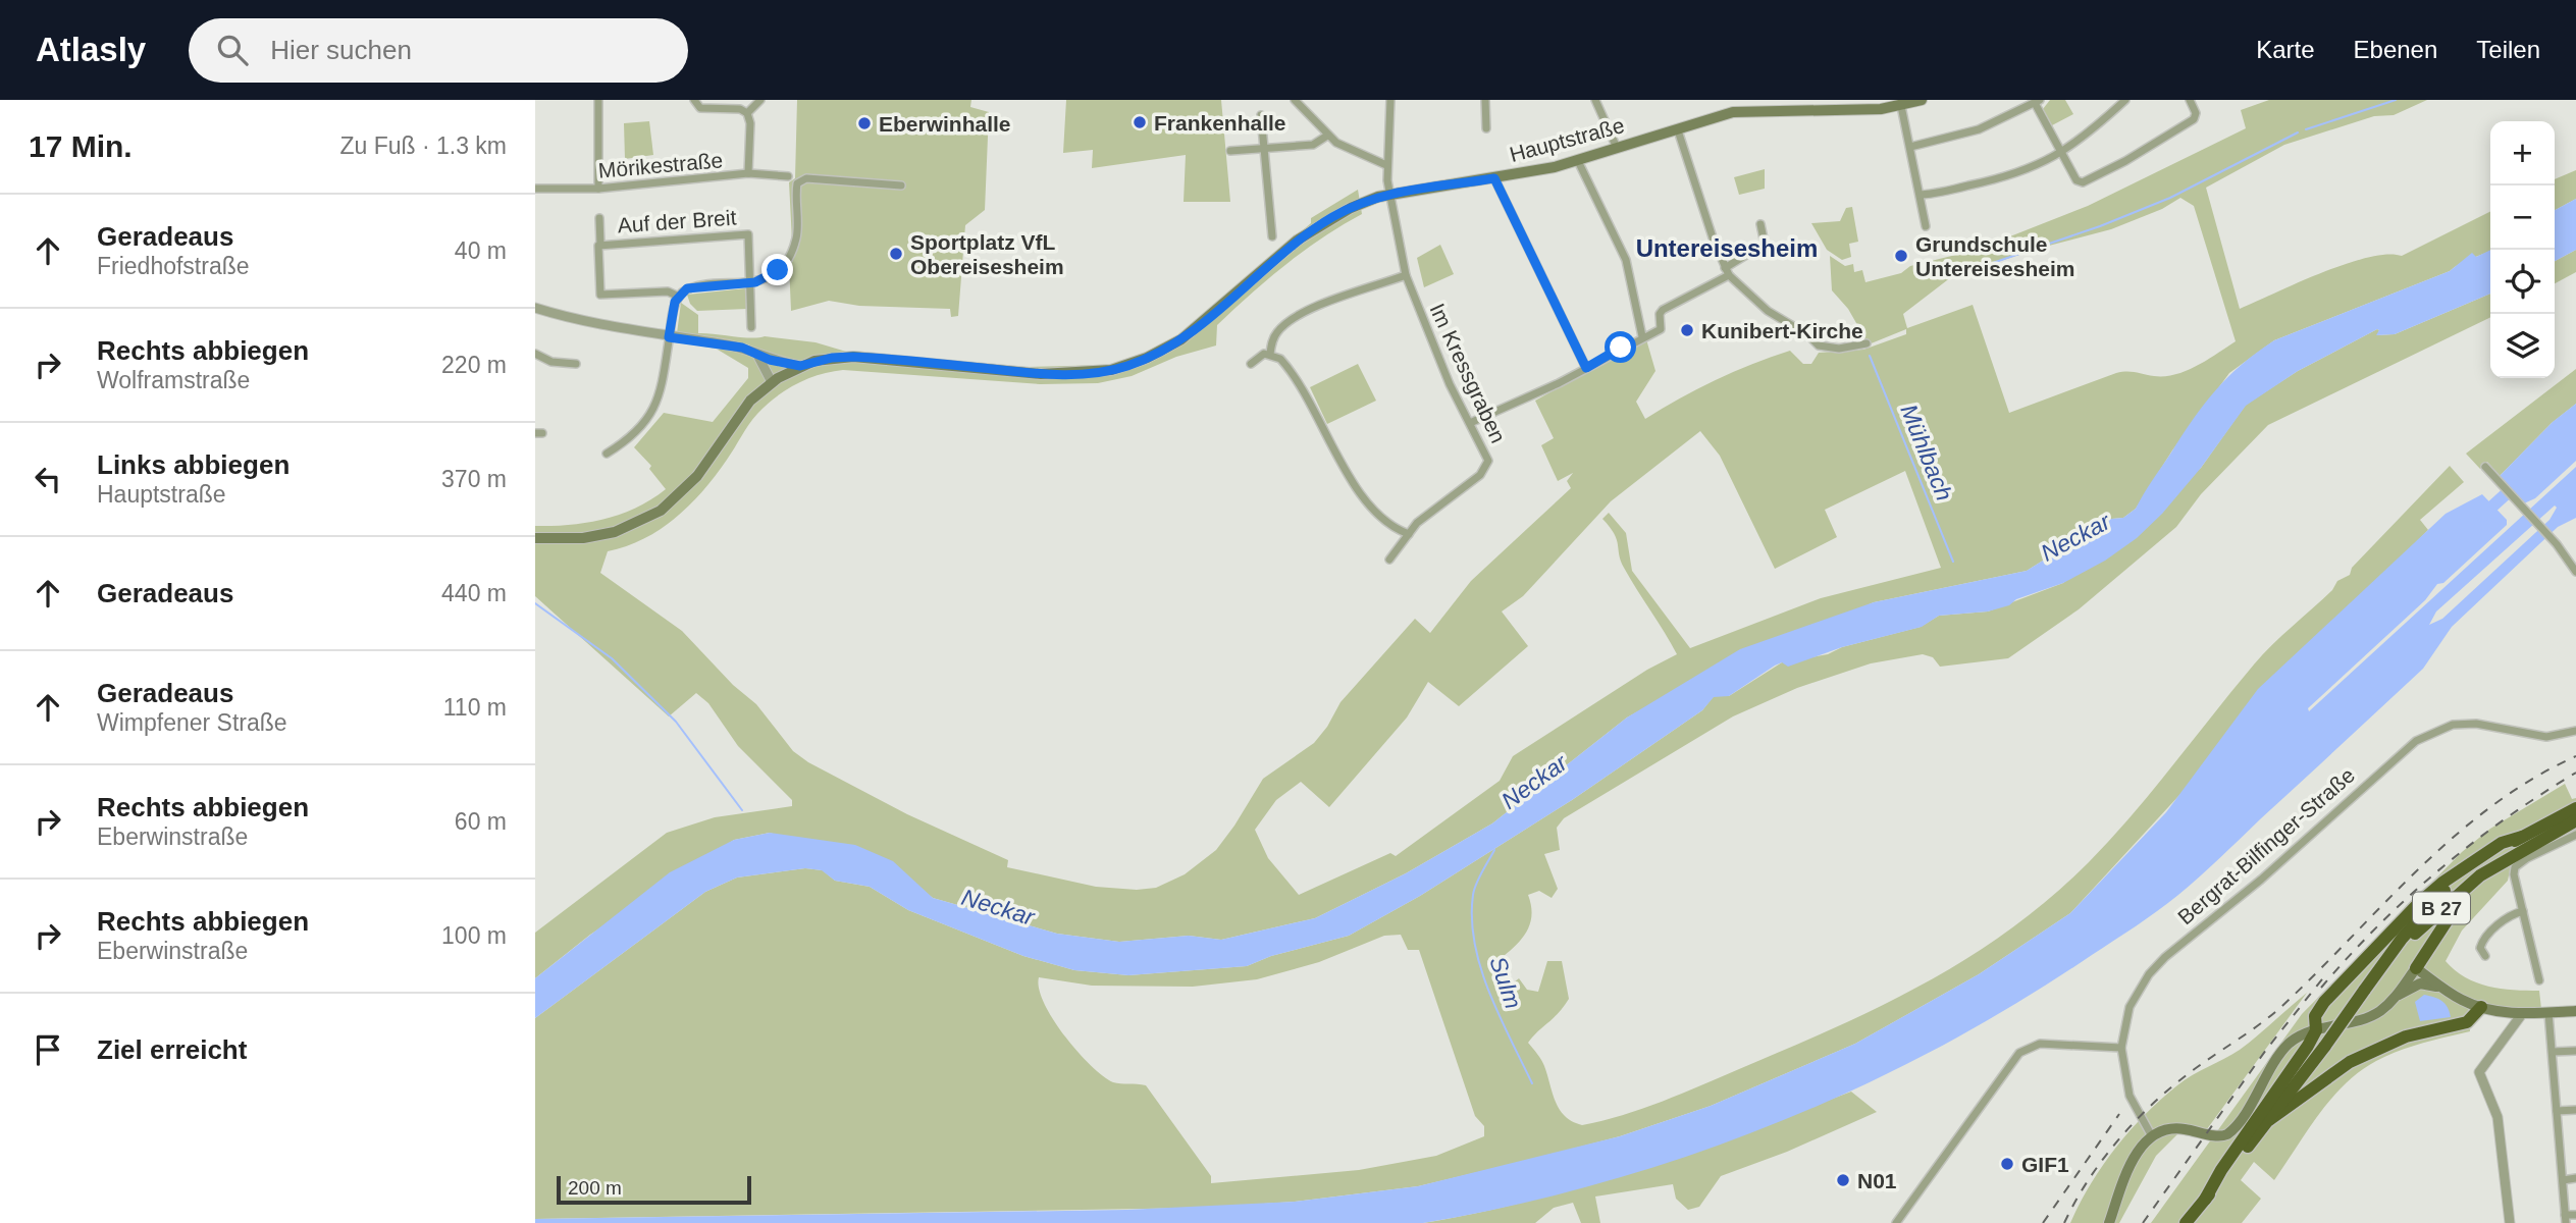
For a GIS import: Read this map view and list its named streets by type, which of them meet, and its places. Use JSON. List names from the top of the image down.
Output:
{
  "streets": {
    "highway": ["B 27"],
    "main road": ["Hauptstraße"],
    "street": [
      "Mörikestraße",
      "Auf der Breit",
      "Im Kressgraben",
      "Bergrat-Bilfinger-Straße"
    ]
  },
  "crossings": [
    ["Hauptstraße", "Im Kressgraben"]
  ],
  "districts": ["Untereisesheim"],
  "water": ["Mühlbach", "Neckar", "Sulm"],
  "places": [
    "Frankenhalle",
    "Eberwinhalle",
    "Sportplatz VfL Obereisesheim",
    "Grundschule Untereisesheim",
    "Kunibert-Kirche",
    "GIF1",
    "N01"
  ],
  "scale_bar": "200 m",
  "page": {
    "header": "Atlasly",
    "search": "Hier suchen",
    "nav": ["Karte", "Ebenen", "Teilen"],
    "heading": ["17 Min.", "Zu Fuß · 1.3 km"],
    "map_buttons": ["+", "−"],
    "list": [
      ["Geradeaus", "Friedhofstraße", "40 m"],
      ["Rechts abbiegen", "Wolframstraße", "220 m"],
      ["Links abbiegen", "Hauptstraße", "370 m"],
      ["Geradeaus", "440 m"],
      ["Geradeaus", "Wimpfener Straße", "110 m"],
      ["Rechts abbiegen", "Eberwinstraße", "60 m"],
      ["Rechts abbiegen", "Eberwinstraße", "100 m"],
      "Ziel erreicht"
    ],
    "scale": "200 m"
  }
}
